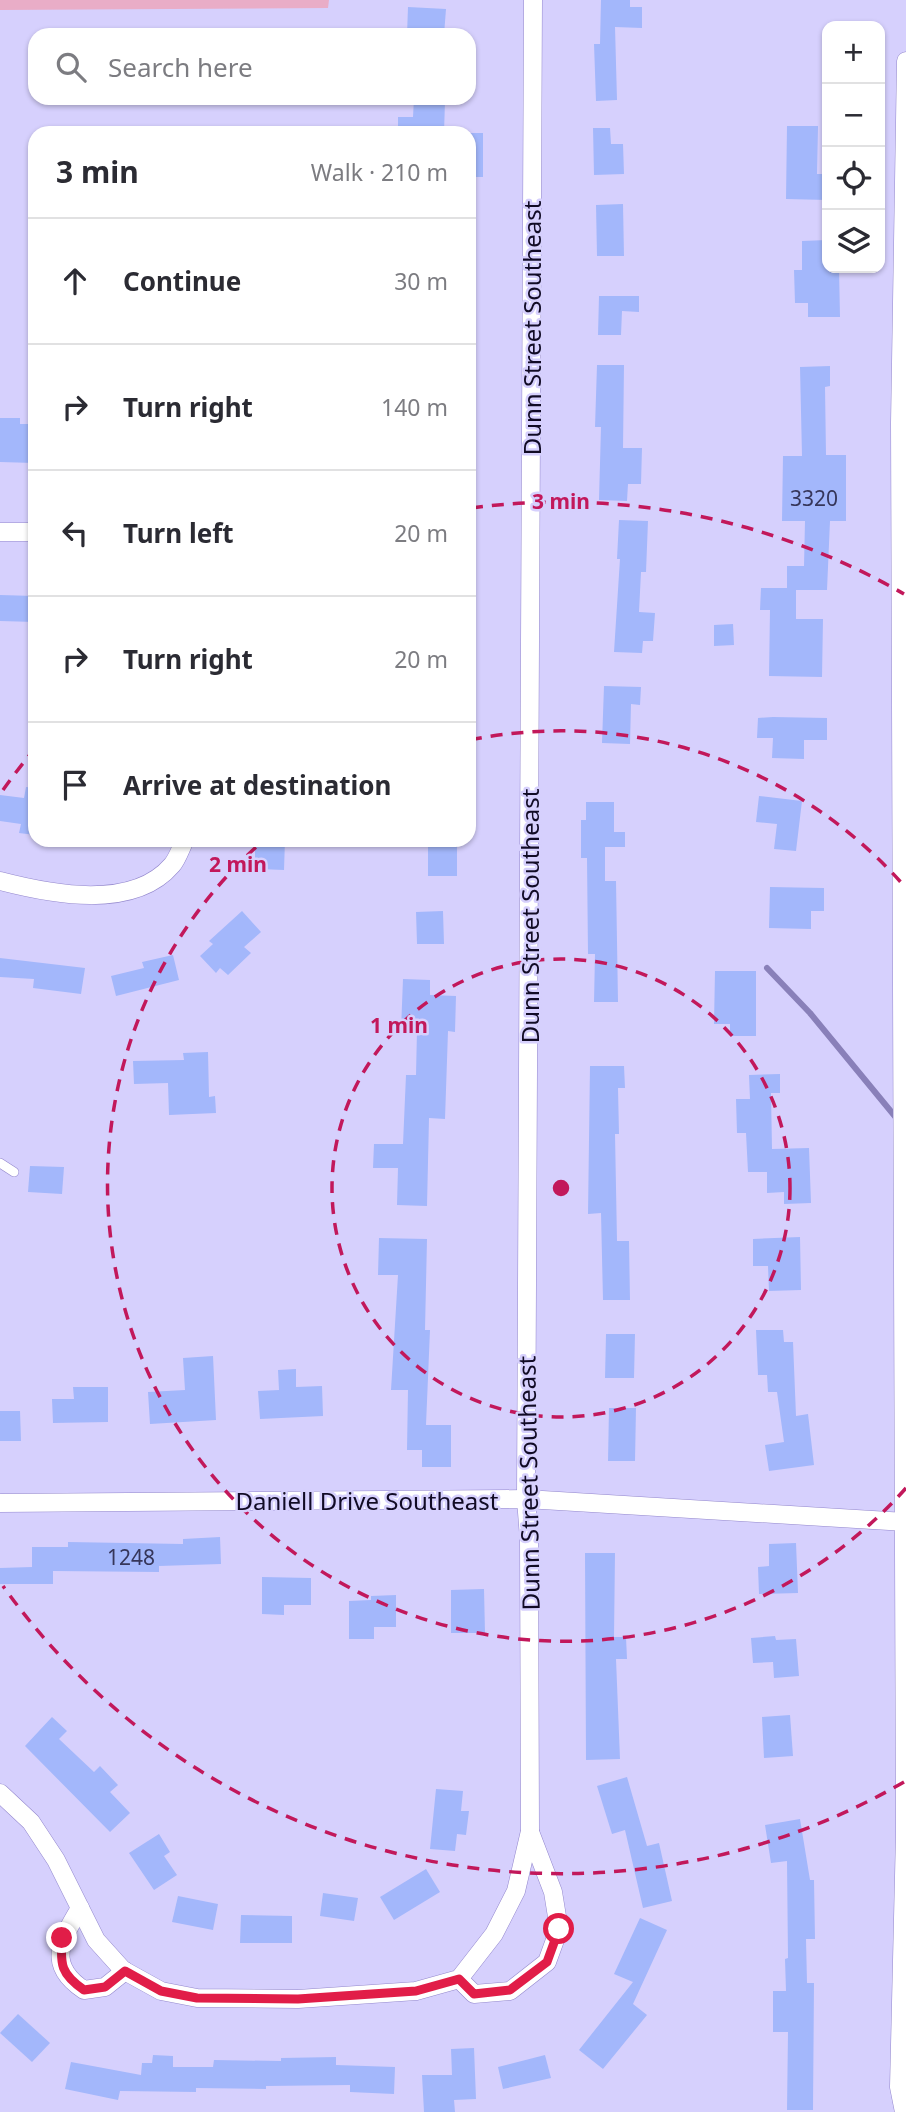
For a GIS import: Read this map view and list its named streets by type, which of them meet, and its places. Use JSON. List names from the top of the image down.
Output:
{
  "streets": {
    "street": ["Dunn Street Southeast", "Daniell Drive Southeast"]
  },
  "crossings": [
    ["Dunn Street Southeast", "Daniell Drive Southeast"]
  ],
  "house_numbers": ["3320", "1248"],
  "page": {
    "map_buttons": ["+", "−"],
    "search": "Search here",
    "heading": ["3 min", "Walk · 210 m"],
    "list": [
      ["Continue", "30 m"],
      ["Turn right", "140 m"],
      ["Turn left", "20 m"],
      ["Turn right", "20 m"],
      "Arrive at destination"
    ]
  },
  "rings": ["3 min", "2 min", "1 min"]
}
